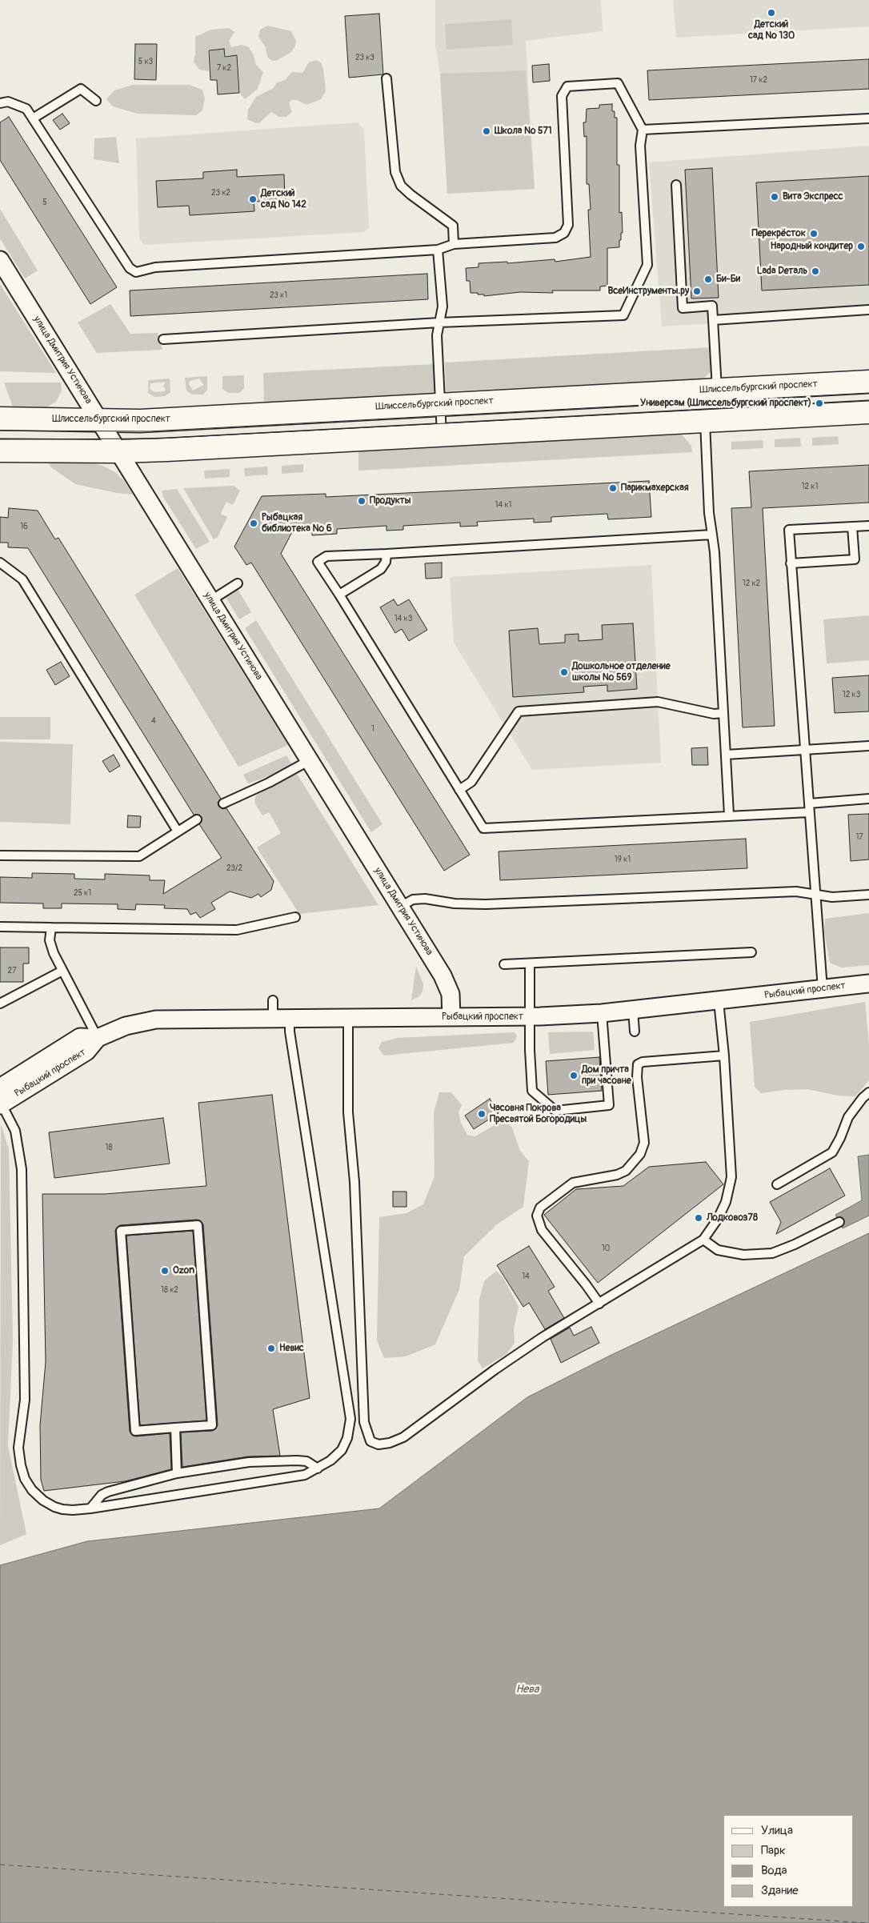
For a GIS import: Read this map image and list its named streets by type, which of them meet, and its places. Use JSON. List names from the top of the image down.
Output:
{
  "streets": {
    "main road": ["Шлиссельбургский проспект"],
    "street": ["улица Дмитрия Устинова", "Рыбацкий проспект"]
  },
  "crossings": [
    ["улица Дмитрия Устинова", "Шлиссельбургский проспект"],
    ["улица Дмитрия Устинова", "Рыбацкий проспект"]
  ],
  "water": ["Нева"],
  "places": [
    "Детский сад № 130",
    "Школа № 571",
    "Вита Экспресс",
    "Детский сад № 142",
    "Перекрёсток",
    "Народный кондитер",
    "Lada Dеталь",
    "Би-Би",
    "ВсеИнструменты.ру",
    "Универсам (Шлиссельбургский проспект)",
    "Парикмахерская",
    "Продукты",
    "Рыбацкая библиотека № 6",
    "Дошкольное отделение школы № 569",
    "Дом причта при часовне",
    "Часовня Покрова Пресвятой Богородицы",
    "Лодковоз78",
    "Ozon",
    "Невис"
  ],
  "house_numbers": [
    "23 к3",
    "5 к3",
    "7 к2",
    "17 к2",
    "23 к2",
    "5",
    "23 к1",
    "12 к1",
    "14 к1",
    "16",
    "12 к2",
    "14 к3",
    "12 к3",
    "4",
    "1",
    "17",
    "19 к1",
    "23/2",
    "25 к1",
    "27",
    "18",
    "10",
    "14",
    "18 к2"
  ],
  "legend": [
    "Улица",
    "Парк",
    "Вода",
    "Здание"
  ]
}
